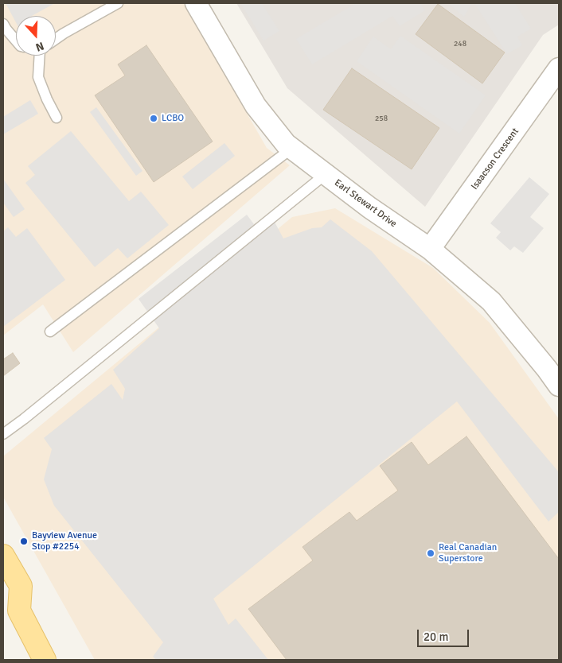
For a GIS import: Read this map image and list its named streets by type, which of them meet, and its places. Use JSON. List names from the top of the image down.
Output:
{
  "streets": {
    "street": ["Isaacson Crescent", "Earl Stewart Drive"]
  },
  "crossings": [
    ["Isaacson Crescent", "Earl Stewart Drive"]
  ],
  "places": ["LCBO", "Bayview Avenue Stop #2254", "Real Canadian Superstore"],
  "house_numbers": ["248", "258"],
  "scale_bar": "20 m",
  "north": "bottom"
}
